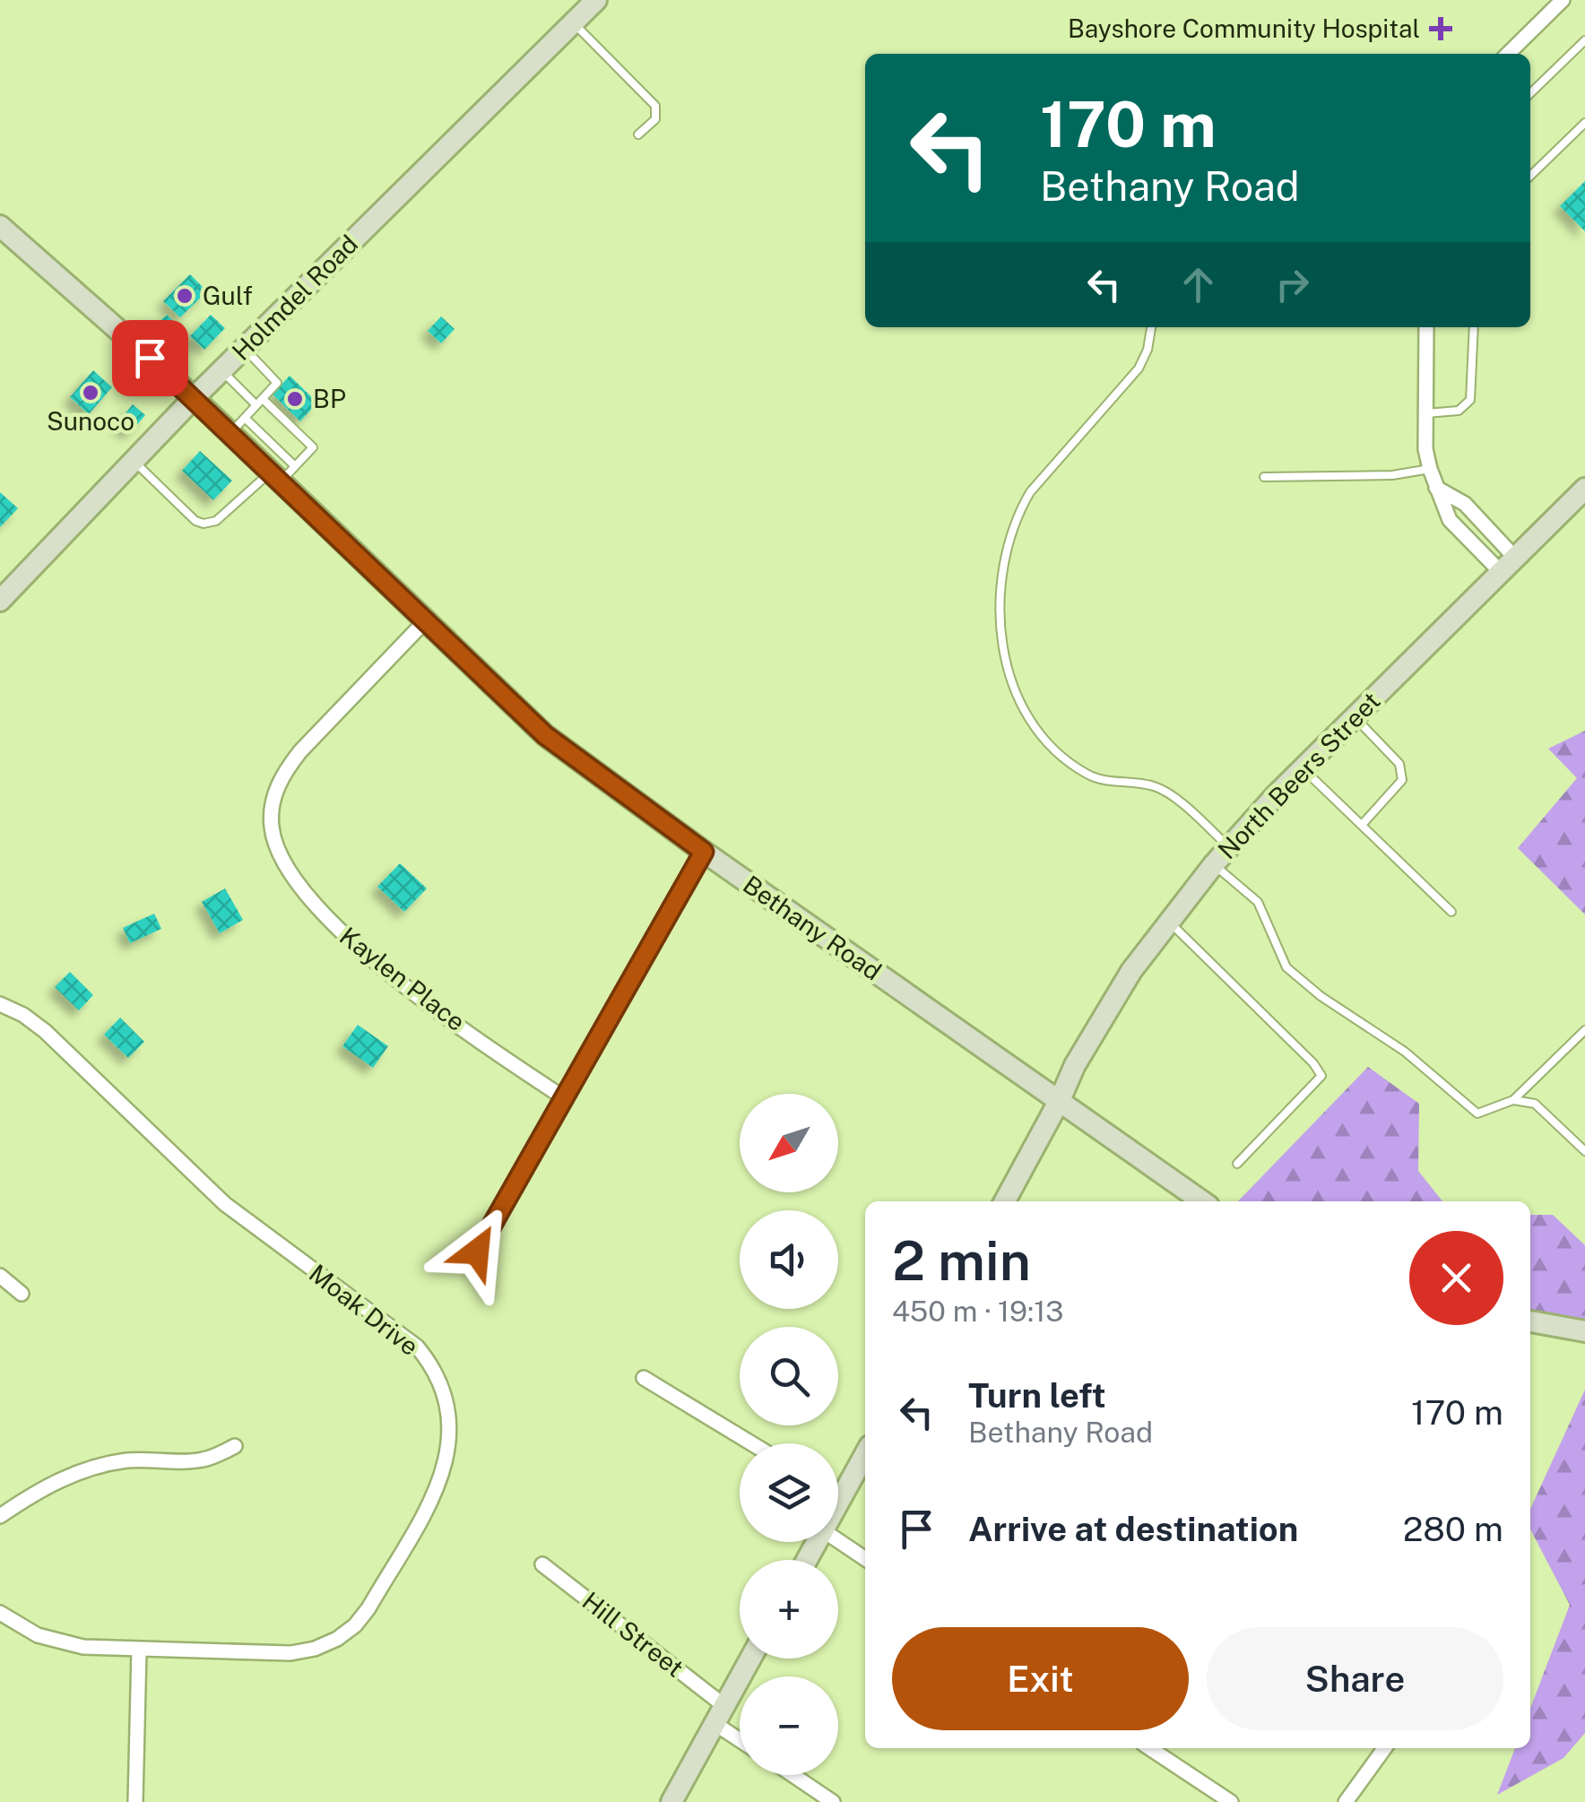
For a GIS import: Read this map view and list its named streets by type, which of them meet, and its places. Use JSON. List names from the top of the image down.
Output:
{
  "streets": {
    "street": [
      "Holmdel Road",
      "North Beers Street",
      "Bethany Road",
      "Kaylen Place",
      "Moak Drive",
      "Hill Street"
    ]
  },
  "crossings": [
    ["Holmdel Road", "Bethany Road"],
    ["North Beers Street", "Bethany Road"],
    ["Bethany Road", "Kaylen Place"]
  ],
  "places": {
    "health": ["Bayshore Community Hospital"],
    "other": ["Gulf", "Sunoco", "BP"]
  },
  "north": "bottom left",
  "page": {
    "turn": ["170 m", "Bethany Road"],
    "map_buttons": ["+", "−"],
    "heading": ["2 min", "450 m · 19:13"],
    "list": [
      {
        "name": "Turn left",
        "note": "Bethany Road",
        "value": "170 m"
      },
      {
        "name": "Arrive at destination",
        "value": "280 m"
      }
    ],
    "buttons": ["Exit", "Share"]
  }
}
